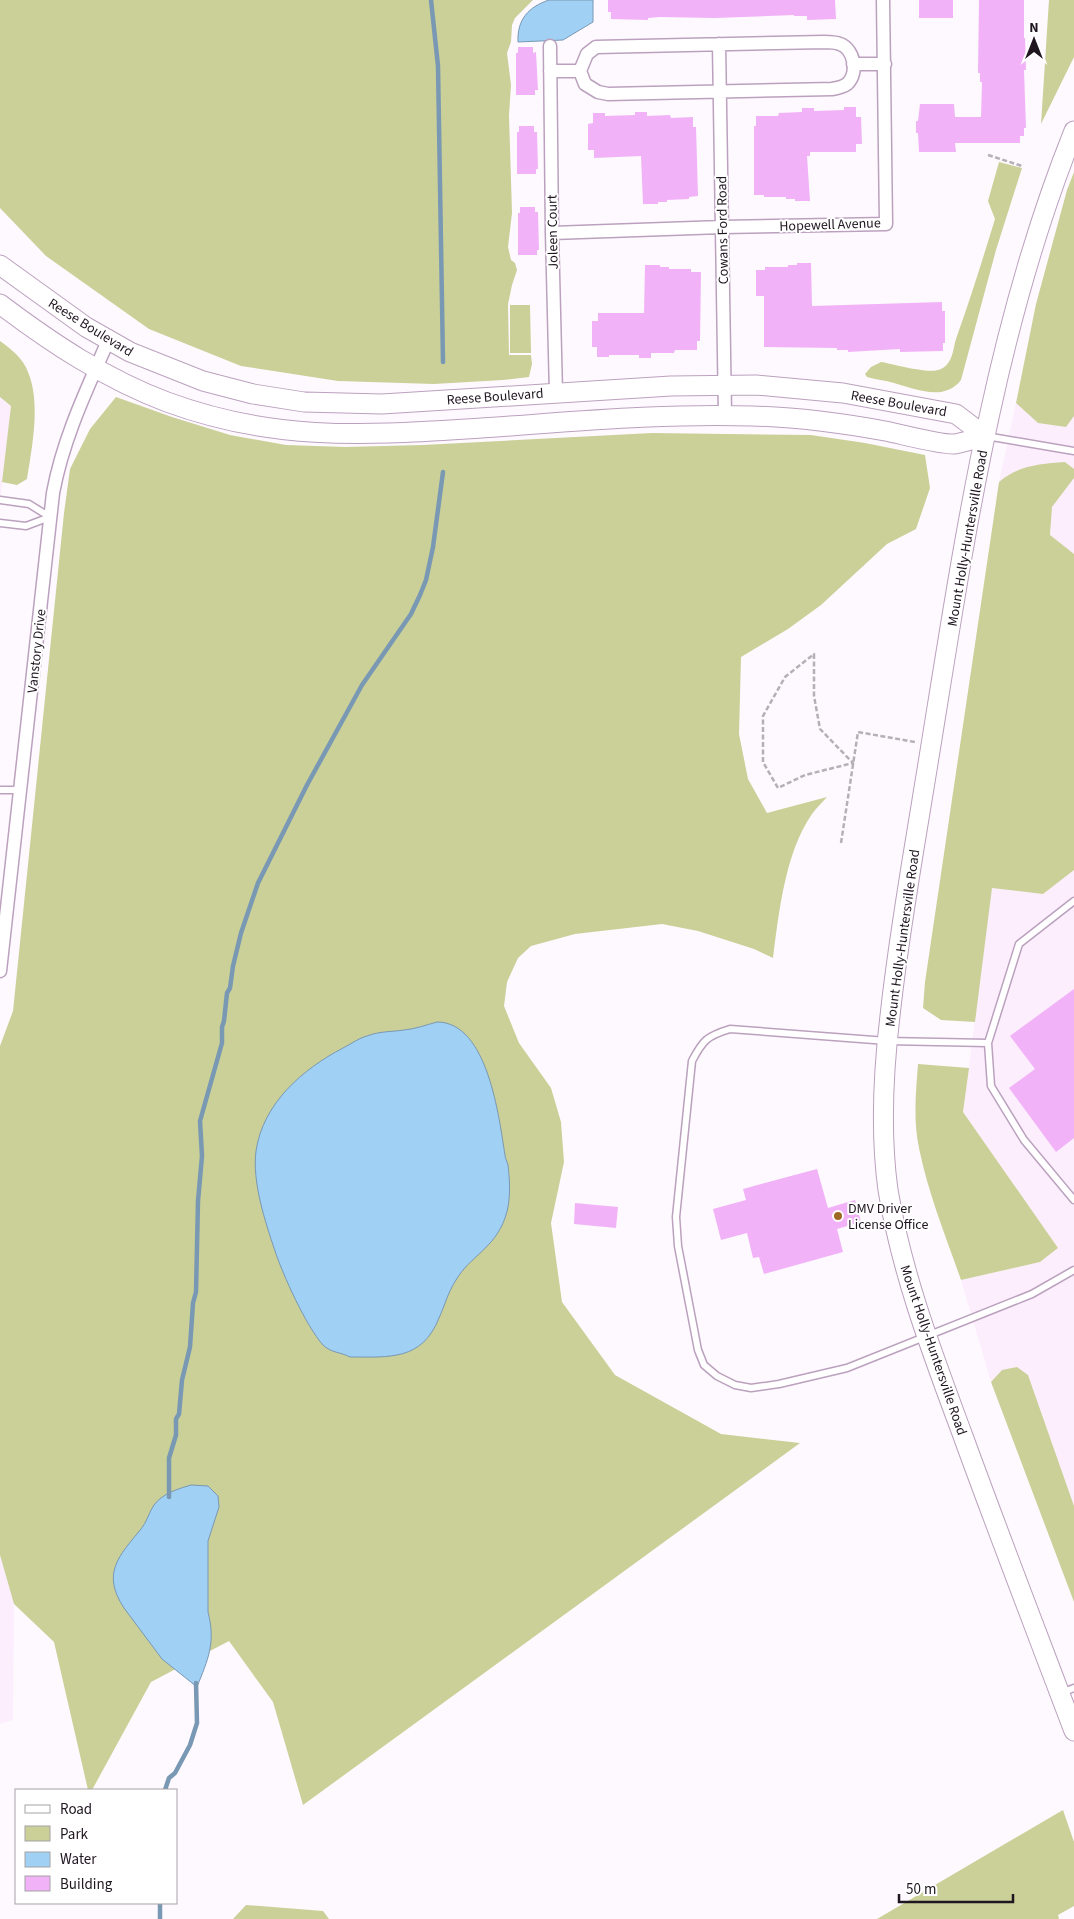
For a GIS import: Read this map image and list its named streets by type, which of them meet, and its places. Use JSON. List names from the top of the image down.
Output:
{
  "streets": {
    "street": [
      "Hopewell Avenue",
      "Cowans Ford Road",
      "Joleen Court",
      "Reese Boulevard",
      "Mount Holly-Huntersville Road",
      "Vanstory Drive"
    ]
  },
  "crossings": [
    ["Hopewell Avenue", "Cowans Ford Road"],
    ["Hopewell Avenue", "Joleen Court"],
    ["Cowans Ford Road", "Reese Boulevard"],
    ["Joleen Court", "Reese Boulevard"],
    ["Reese Boulevard", "Mount Holly-Huntersville Road"],
    ["Reese Boulevard", "Vanstory Drive"]
  ],
  "places": ["DMV Driver License Office"],
  "legend": [
    "Road",
    "Park",
    "Water",
    "Building"
  ],
  "scale_bar": "50 m",
  "north": "top"
}
